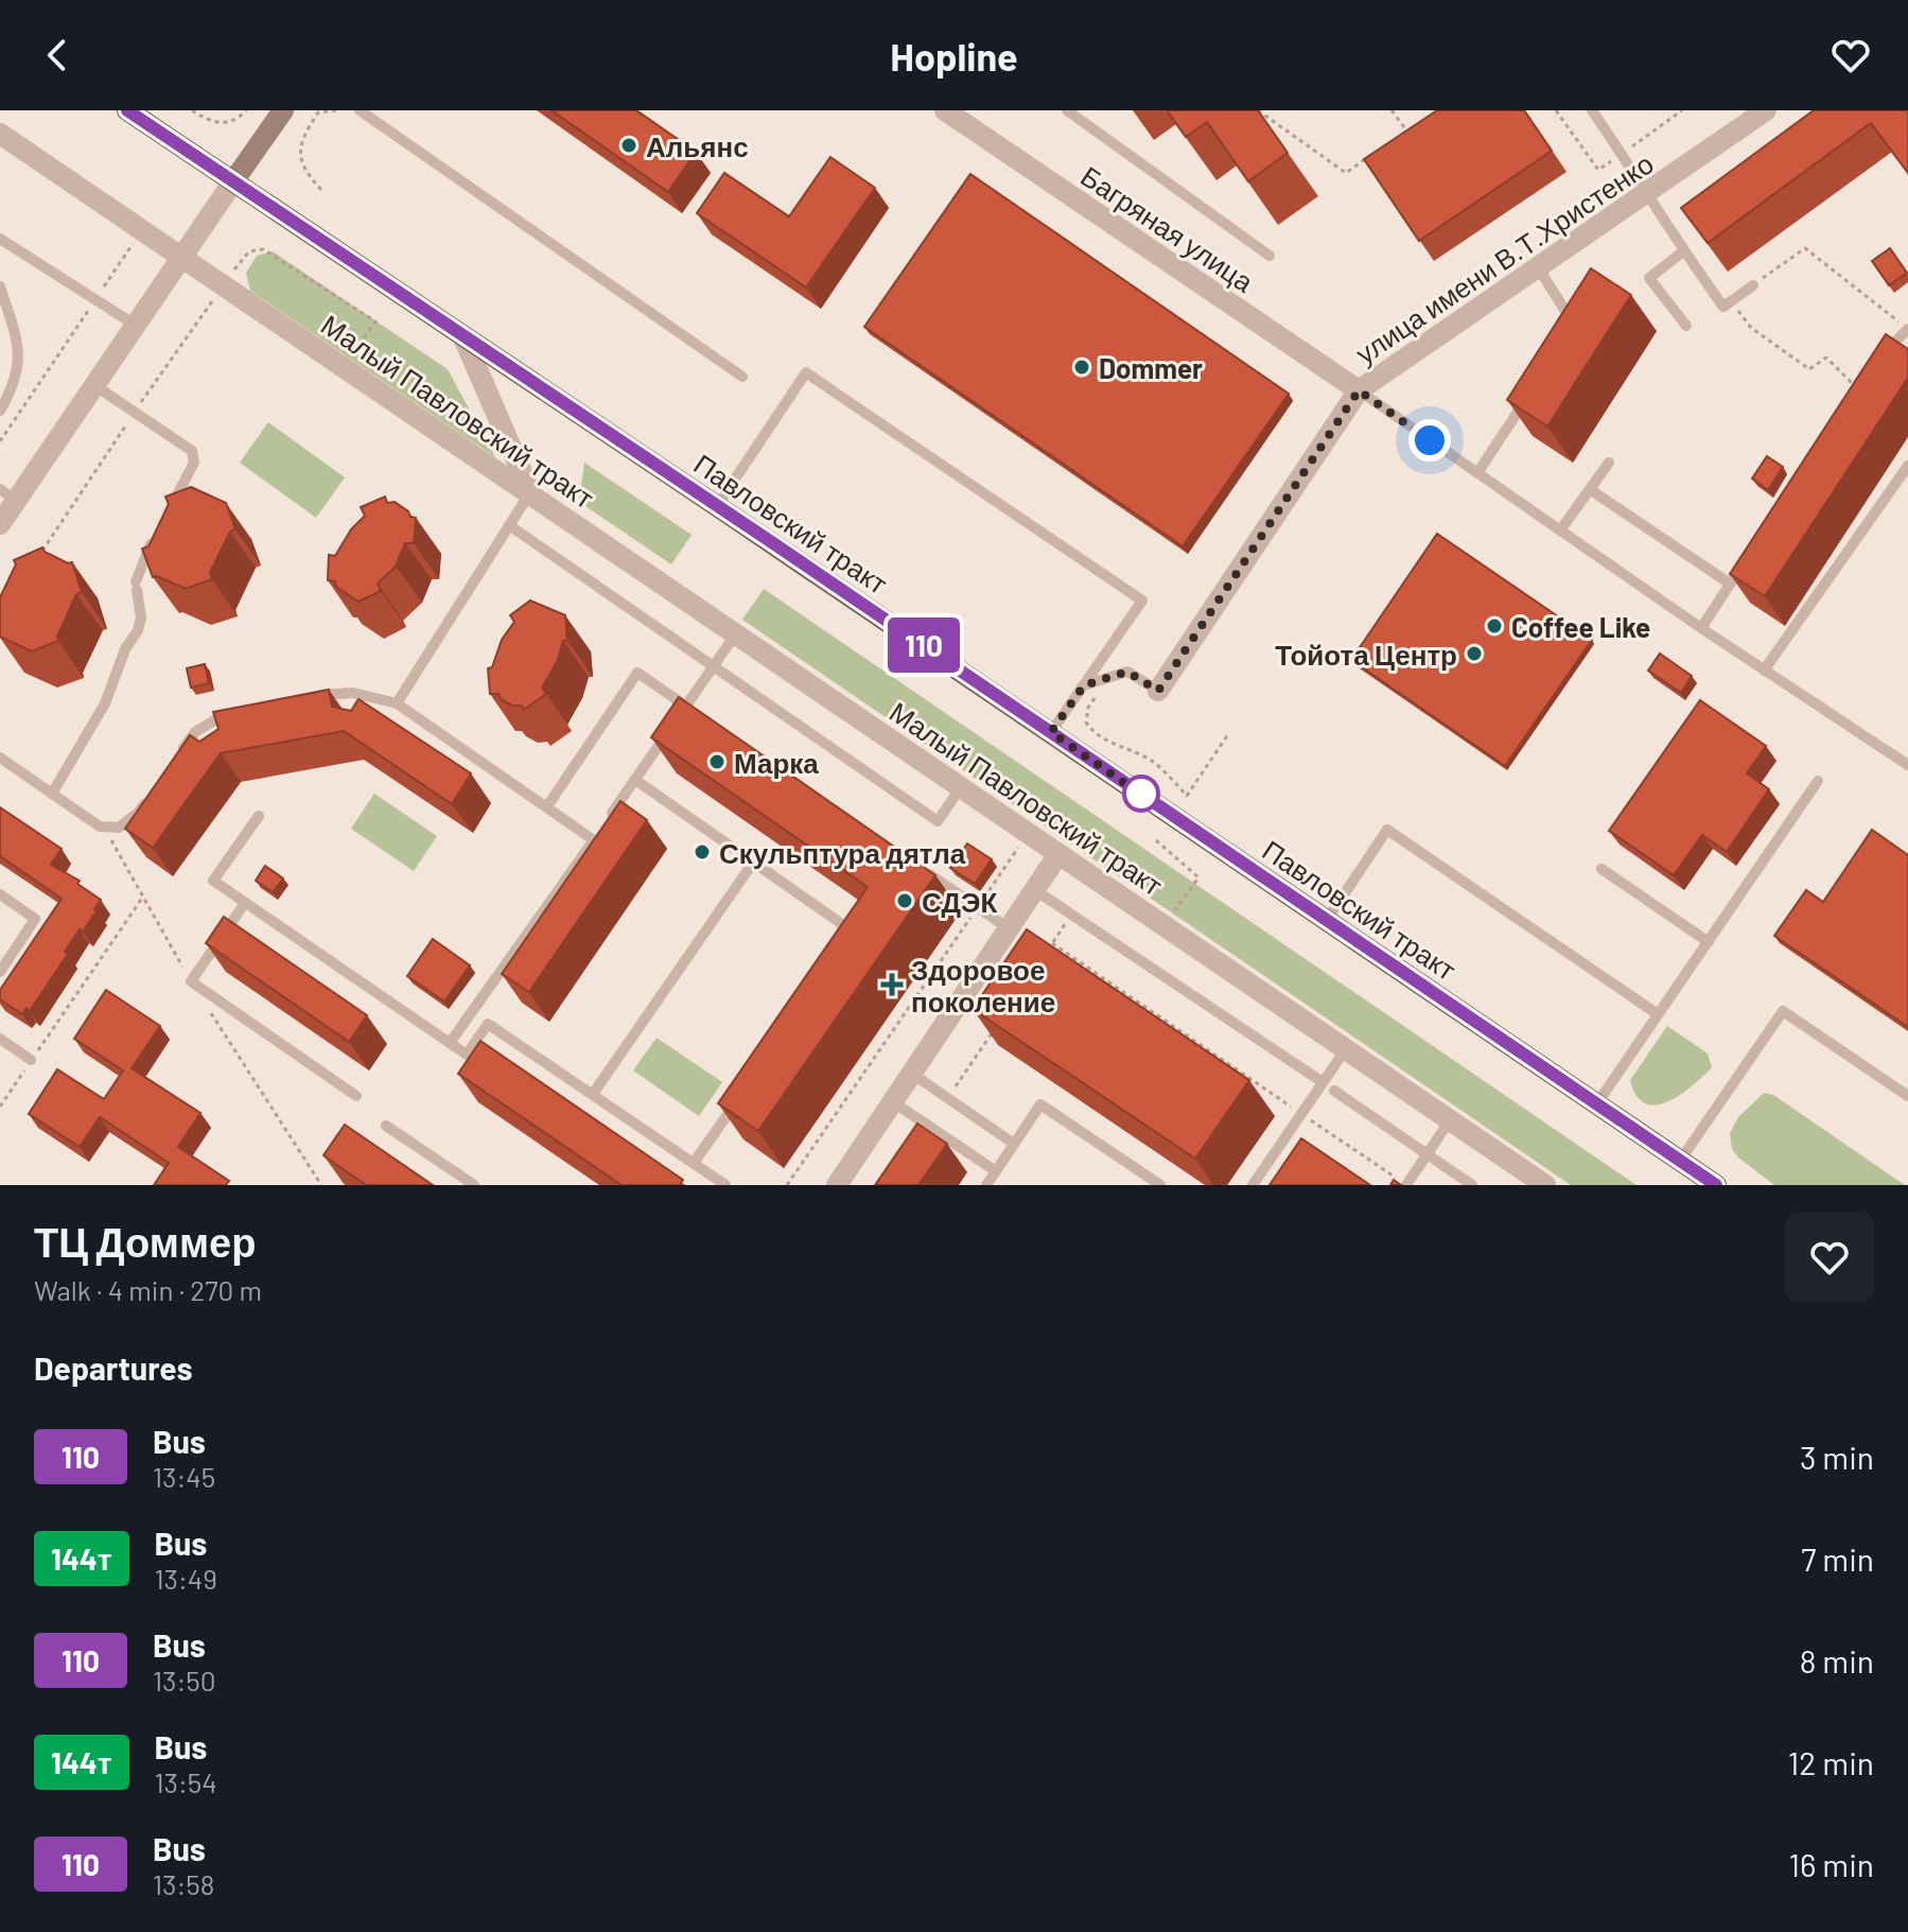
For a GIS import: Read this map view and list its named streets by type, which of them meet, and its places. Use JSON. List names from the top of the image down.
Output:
{
  "streets": {
    "main road": ["Павловский тракт"],
    "street": ["Багряная улица", "улица имени В.Т.Христенко", "Малый Павловский тракт"]
  },
  "crossings": [
    ["Багряная улица", "улица имени В.Т.Христенко"]
  ],
  "places": {
    "other": [
      "Альянс",
      "Dommer",
      "Coffee Like",
      "Тойота Центр",
      "Марка",
      "Скульптура дятла",
      "СДЭК"
    ],
    "health": ["Здоровое поколение"]
  },
  "lines": ["bus line 110"],
  "page": {
    "header": "Hopline",
    "on_map": "110",
    "heading": [
      ["ТЦ Доммер", "Walk · 4 min · 270 m"],
      "Departures"
    ],
    "list": [
      {
        "mark": "110",
        "name": "Bus",
        "note": "13:45",
        "value": "3 min"
      },
      {
        "mark": "144т",
        "name": "Bus",
        "note": "13:49",
        "value": "7 min"
      },
      {
        "mark": "110",
        "name": "Bus",
        "note": "13:50",
        "value": "8 min"
      },
      {
        "mark": "144т",
        "name": "Bus",
        "note": "13:54",
        "value": "12 min"
      },
      {
        "mark": "110",
        "name": "Bus",
        "note": "13:58",
        "value": "16 min"
      }
    ]
  }
}
